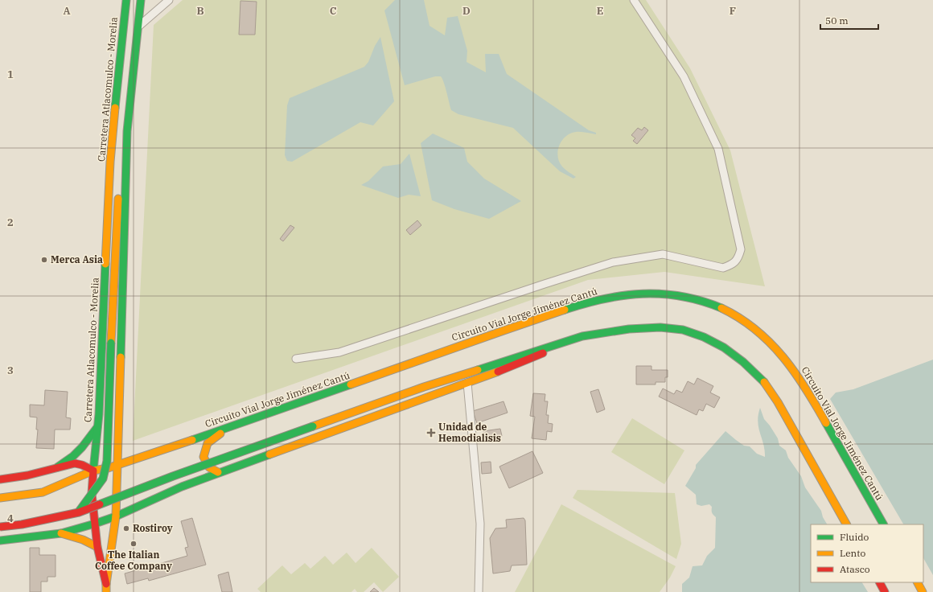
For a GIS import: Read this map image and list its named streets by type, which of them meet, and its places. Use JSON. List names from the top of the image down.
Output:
{
  "streets": {
    "main road": ["Carretera Atlacomulco - Morelia", "Circuito Vial Jorge Jiménez Cantú"]
  },
  "crossings": [
    ["Carretera Atlacomulco - Morelia", "Circuito Vial Jorge Jiménez Cantú"]
  ],
  "places": {
    "other": ["Merca Asia", "Rostiroy", "The Italian Coffee Company"],
    "health": ["Unidad de Hemodialisis"]
  },
  "legend": ["Fluido", "Lento", "Atasco"],
  "scale_bar": "50 m",
  "grid": {
    "columns": [
      "A",
      "B",
      "C",
      "D",
      "E",
      "F"
    ],
    "rows": [
      "1",
      "2",
      "3",
      "4"
    ]
  }
}
